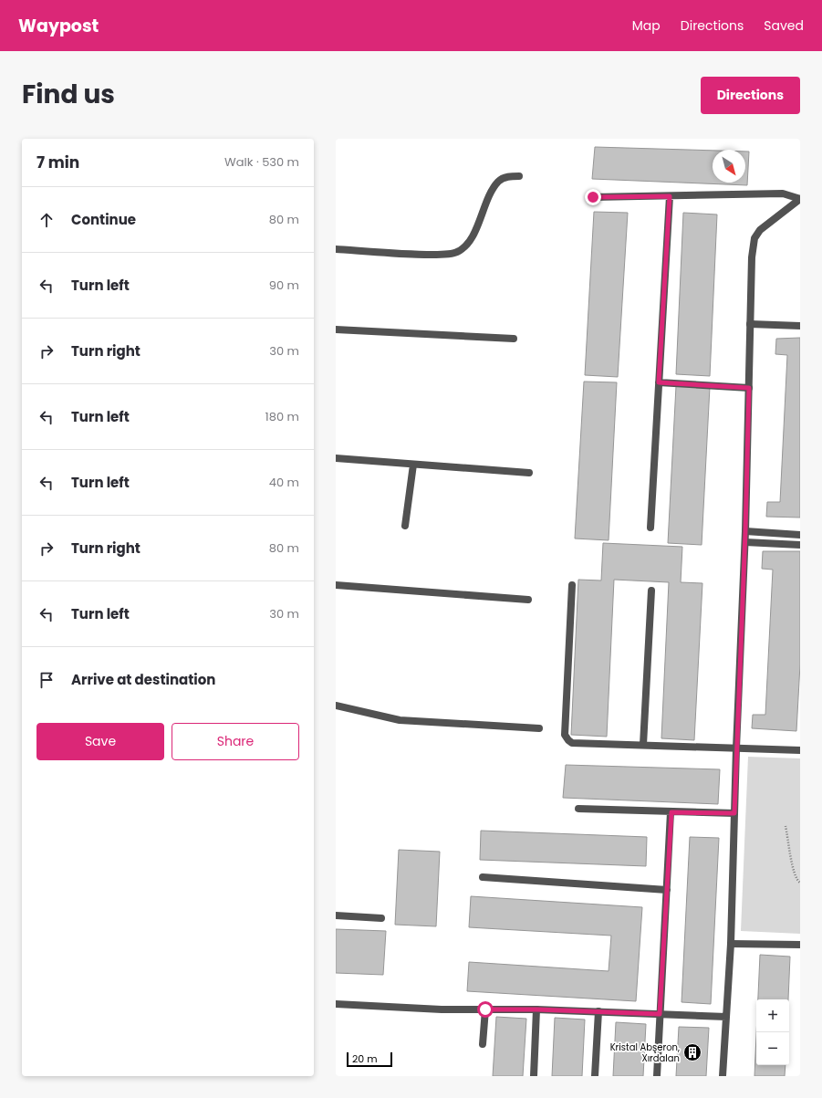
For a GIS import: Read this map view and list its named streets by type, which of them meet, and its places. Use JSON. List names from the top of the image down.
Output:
{
  "places": {
    "building": ["Kristal Abşeron, Xırdalan"]
  },
  "scale_bar": "20 m",
  "north": "bottom right",
  "page": {
    "header": "Waypost",
    "nav": ["Map", "Directions", "Saved"],
    "title": "Find us",
    "buttons": [
      "Directions",
      ["Save", "Share"]
    ],
    "heading": ["7 min", "Walk · 530 m"],
    "list": [
      ["Continue", "80 m"],
      ["Turn left", "90 m"],
      ["Turn right", "30 m"],
      ["Turn left", "180 m"],
      ["Turn left", "40 m"],
      ["Turn right", "80 m"],
      ["Turn left", "30 m"],
      "Arrive at destination"
    ],
    "map_buttons": ["+", "−"],
    "scale": "20 m"
  }
}
